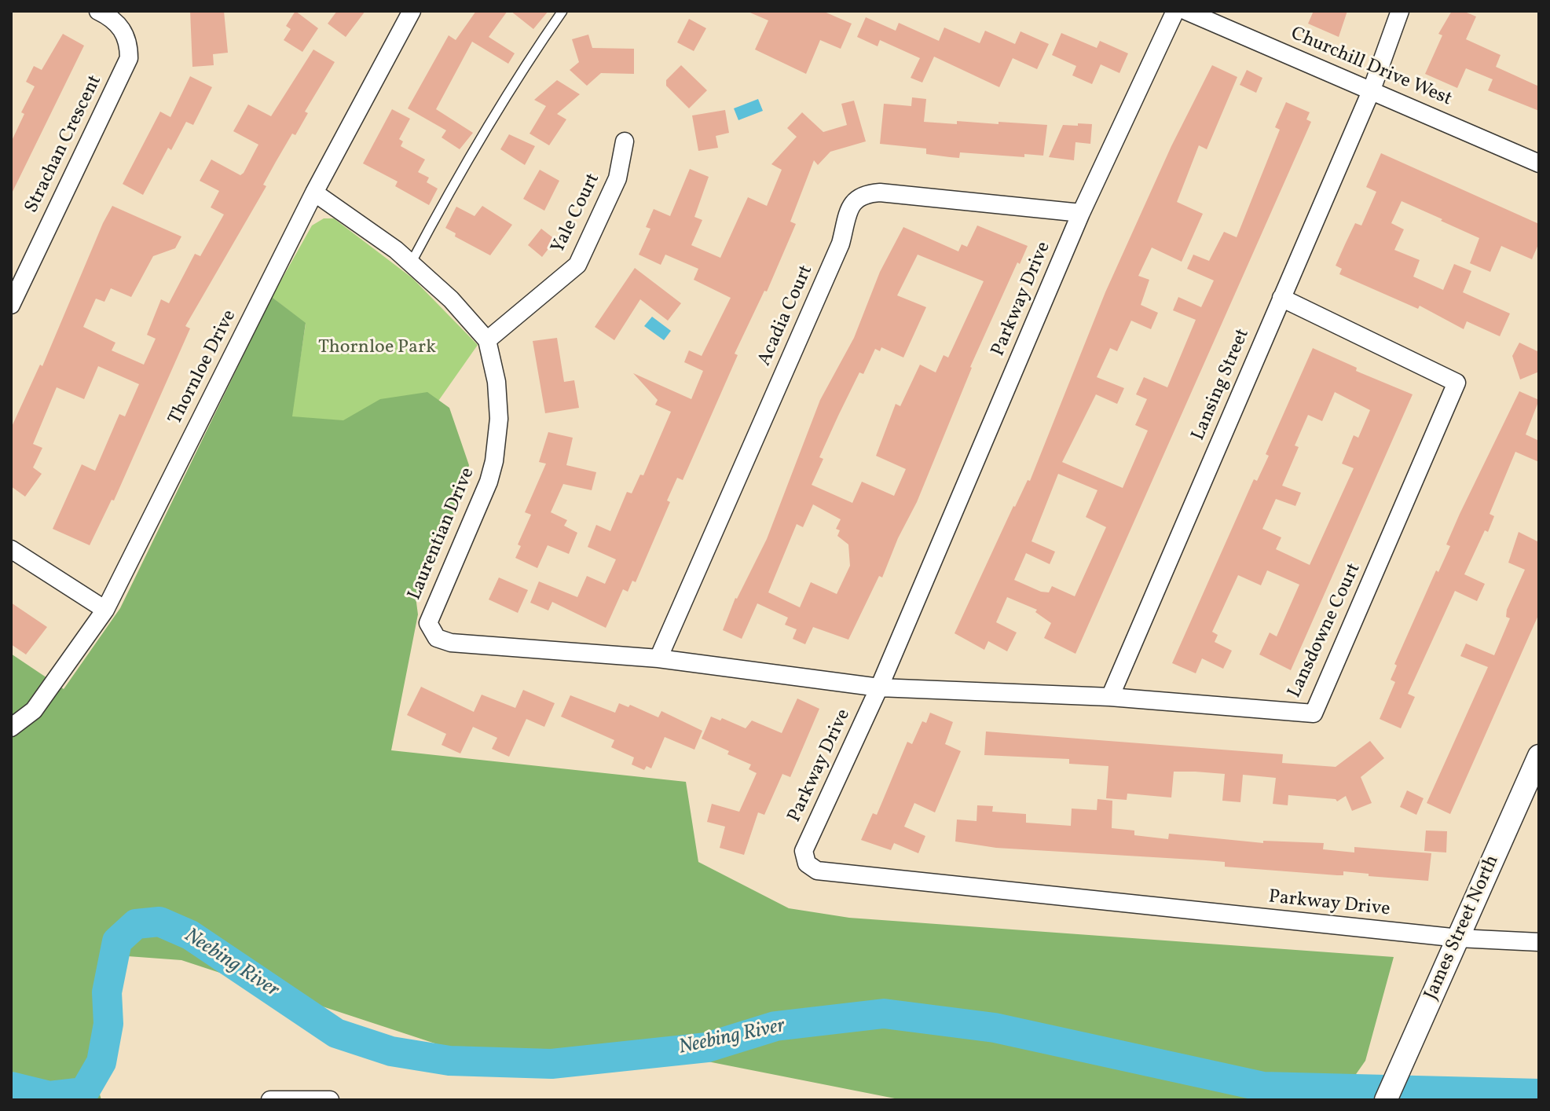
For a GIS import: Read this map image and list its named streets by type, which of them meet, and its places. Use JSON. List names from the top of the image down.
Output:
{
  "streets": {
    "street": [
      "Churchill Drive West",
      "Strachan Crescent",
      "Yale Court",
      "Parkway Drive",
      "Acadia Court",
      "Thornloe Drive",
      "Lansing Street",
      "Laurentian Drive",
      "Lansdowne Court",
      "James Street North"
    ]
  },
  "crossings": [
    ["Churchill Drive West", "Lansing Street"],
    ["Yale Court", "Laurentian Drive"],
    ["Parkway Drive", "Acadia Court"],
    ["Parkway Drive", "Laurentian Drive"],
    ["Parkway Drive", "Lansdowne Court"],
    ["Parkway Drive", "James Street North"],
    ["Acadia Court", "Laurentian Drive"],
    ["Lansing Street", "Lansdowne Court"],
    ["Laurentian Drive", "Lansdowne Court"]
  ],
  "water": ["Neebing River"],
  "parks": ["Thornloe Park"]
}
